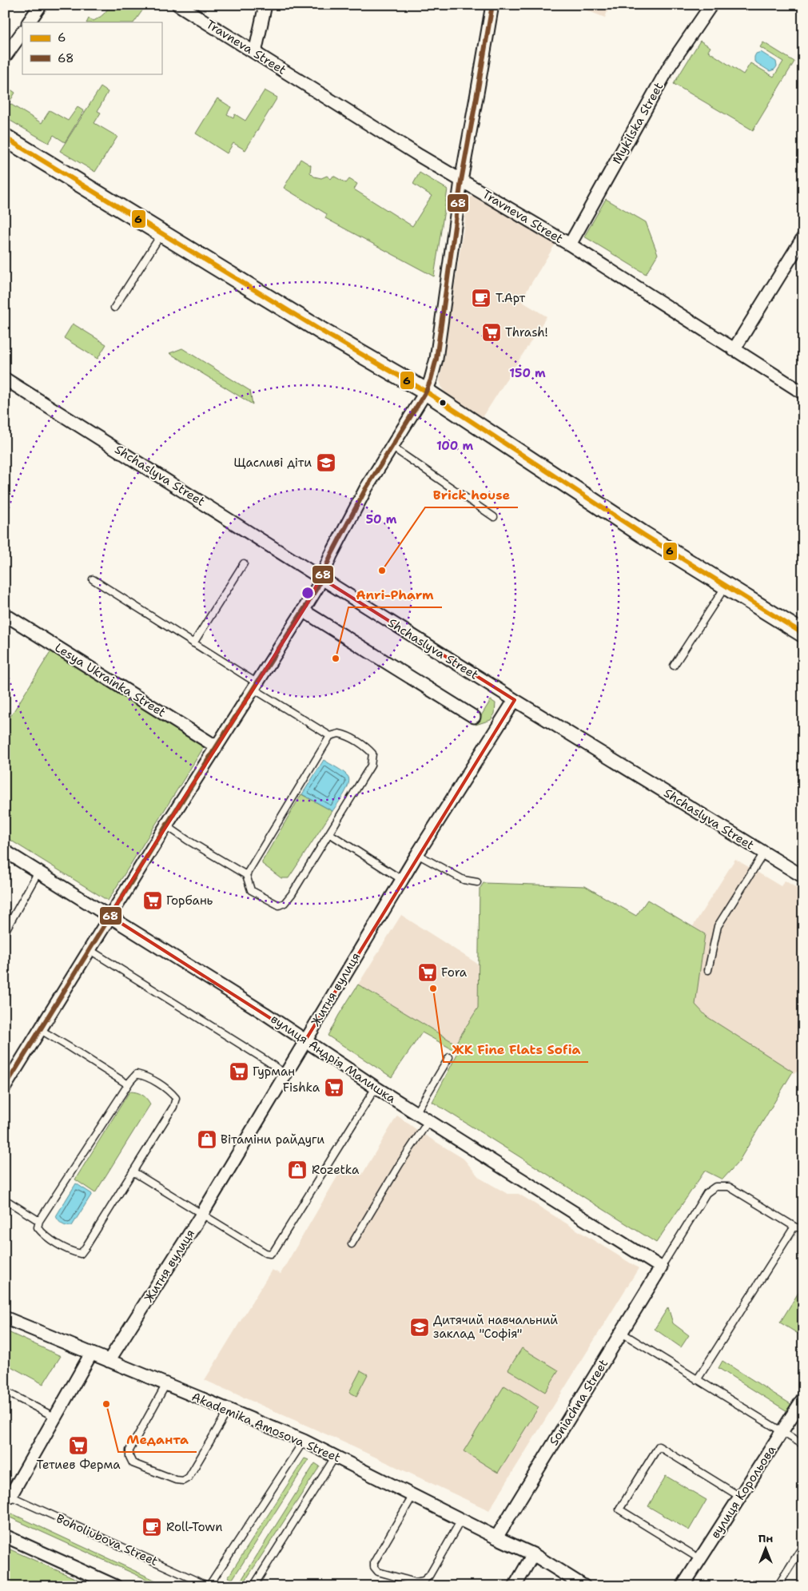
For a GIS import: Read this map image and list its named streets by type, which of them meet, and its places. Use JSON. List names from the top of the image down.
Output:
{
  "streets": {
    "street": [
      "Travneva Street",
      "Mykilska Street",
      "Shchaslyva Street",
      "Lesya Ukrainka Street",
      "Житня вулиця",
      "вулиця Андрія Малишка",
      "Soniachna Street",
      "Akademika Amosova Street",
      "вулиця Корольова"
    ],
    "lane": ["Boholiubova Street"]
  },
  "crossings": [
    ["Travneva Street", "Mykilska Street"],
    ["Shchaslyva Street", "Житня вулиця"],
    ["Житня вулиця", "вулиця Андрія Малишка"],
    ["Житня вулиця", "Akademika Amosova Street"],
    ["вулиця Андрія Малишка", "Soniachna Street"],
    ["Soniachna Street", "Akademika Amosova Street"]
  ],
  "places": {
    "cafe": ["Т.Арт", "Roll-Town"],
    "supermarket": [
      "Thrash!",
      "Горбань",
      "Fora",
      "Гурман",
      "Fishka",
      "Тетиев Ферма"
    ],
    "school or university": ["Щасливі діти", "Дитячий навчальний заклад \"Софія\""],
    "other": [
      "Brick house",
      "Anri-Pharm",
      "ЖК Fine Flats Sofia",
      "Меданта"
    ],
    "shop": ["Вітаміни райдуги", "Rozetka"]
  },
  "lines": ["transit line 68", "transit line 6"],
  "legend": ["6", "68"],
  "north": "top",
  "rings": ["150 m", "100 m", "50 m"]
}
